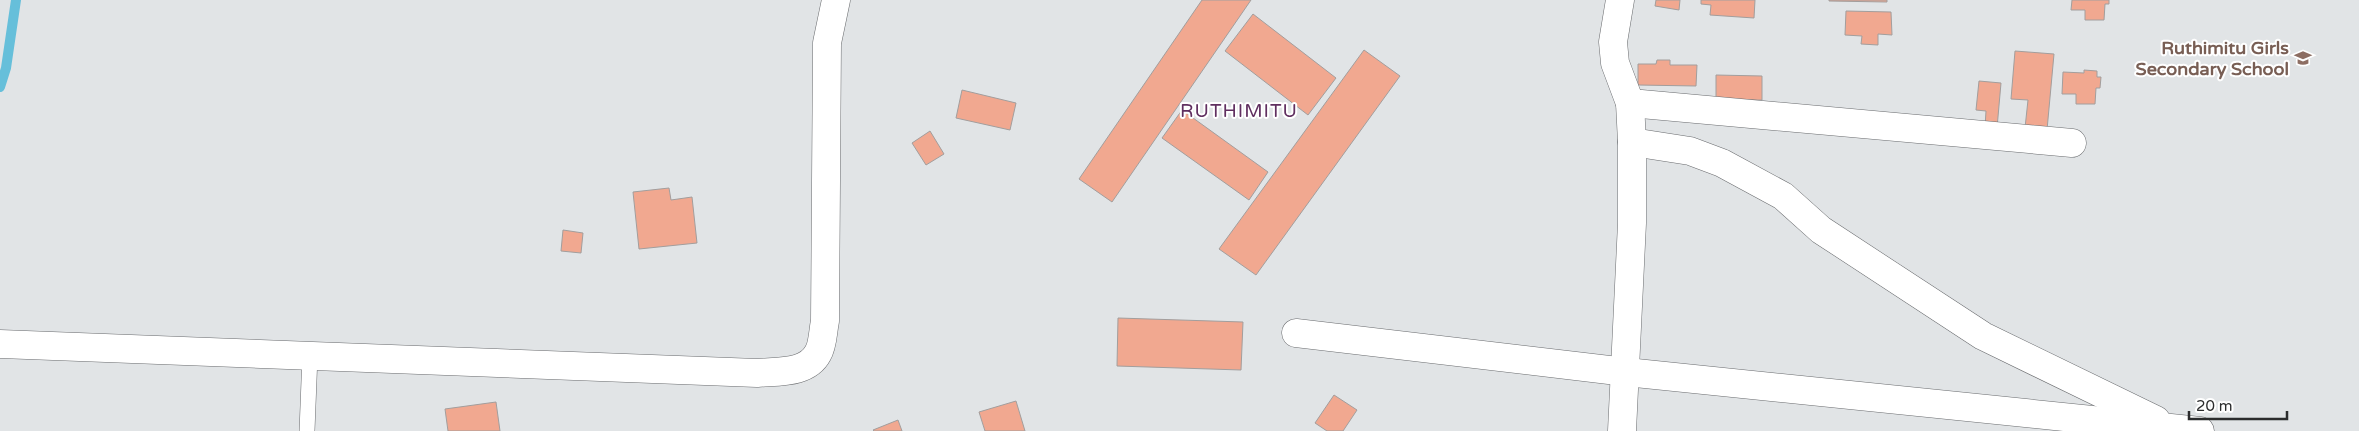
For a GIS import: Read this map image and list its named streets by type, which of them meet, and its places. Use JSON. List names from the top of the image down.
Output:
{
  "districts": ["RUTHIMITU"],
  "places": {
    "school or university": ["Ruthimitu Girls Secondary School"]
  },
  "scale_bar": "20 m"
}
